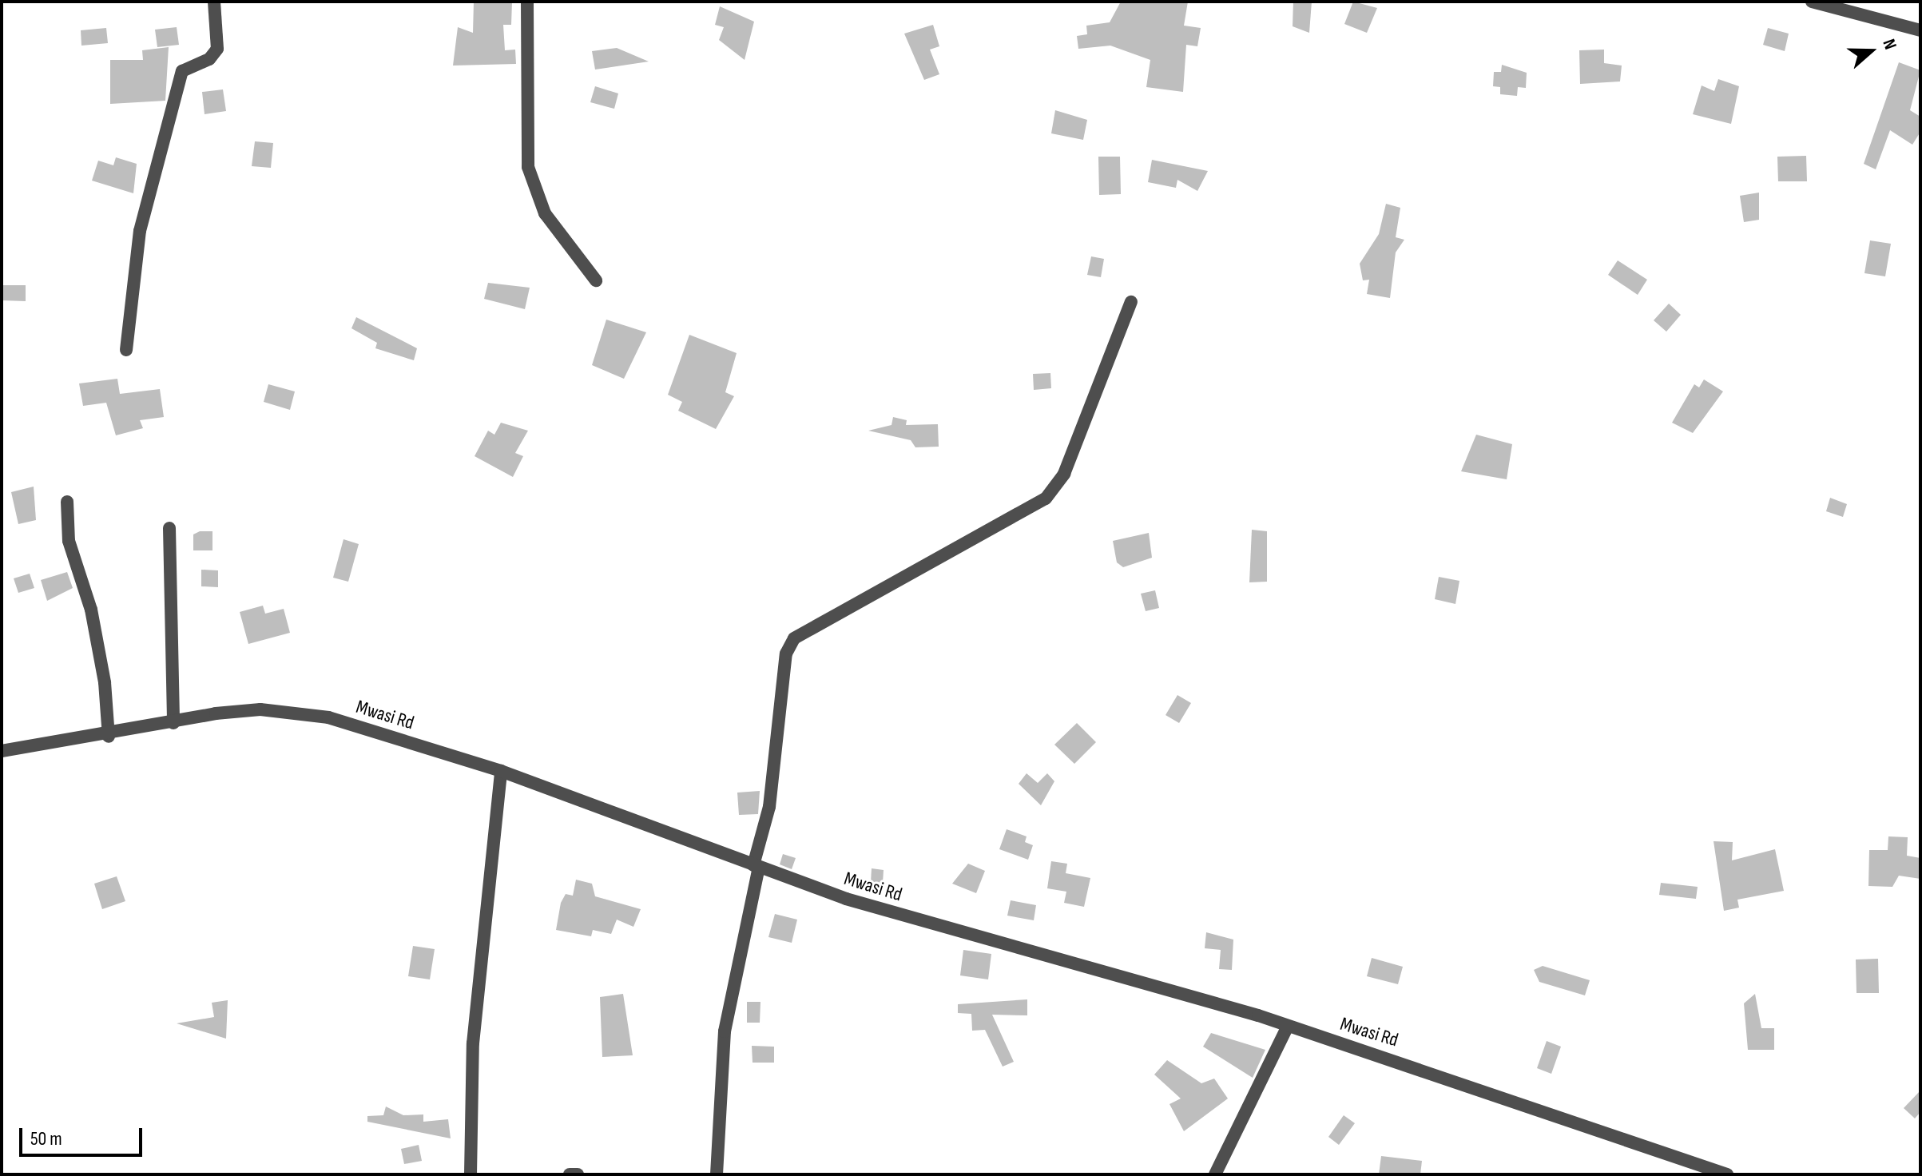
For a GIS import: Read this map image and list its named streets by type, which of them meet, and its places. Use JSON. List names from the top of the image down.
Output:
{
  "streets": {
    "street": ["Mwasi Rd"]
  },
  "scale_bar": "50 m",
  "north": "right"
}
